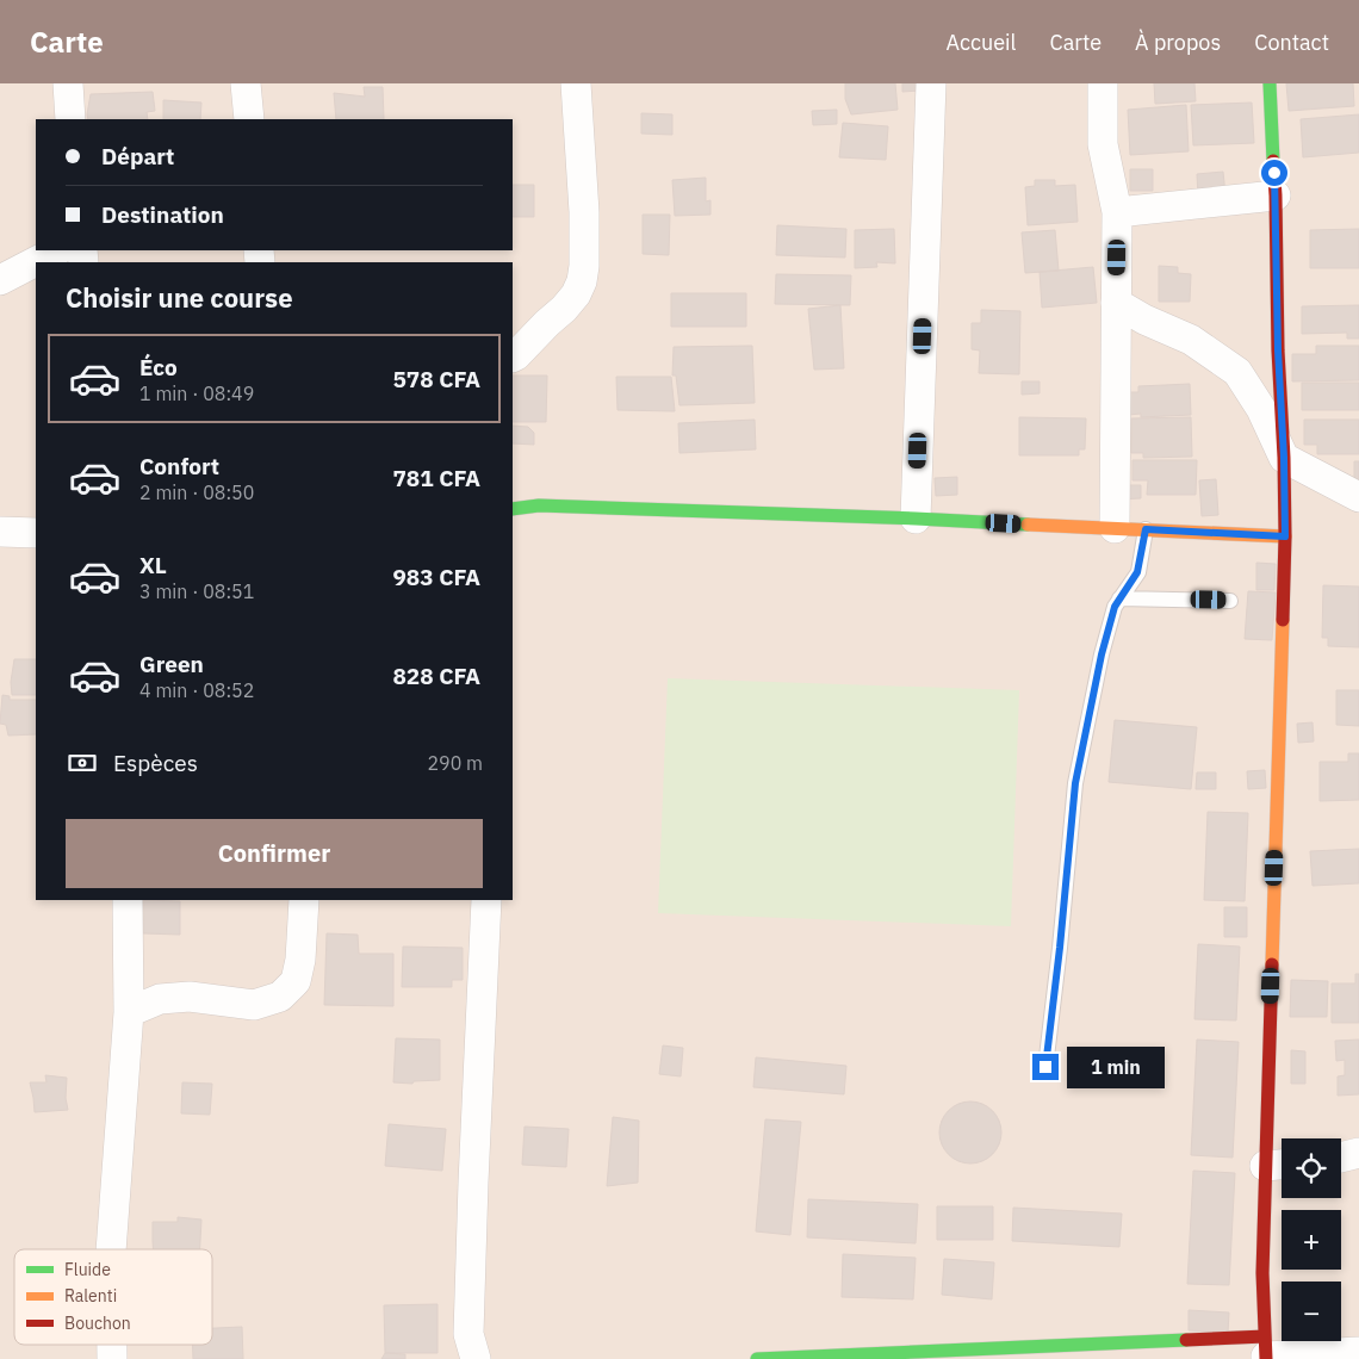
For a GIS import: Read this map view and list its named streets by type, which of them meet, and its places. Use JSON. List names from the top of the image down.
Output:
{
  "legend": ["Fluide", "Ralenti", "Bouchon"],
  "page": {
    "header": "Carte",
    "nav": [
      "Accueil",
      "Carte",
      "À propos",
      "Contact"
    ],
    "banner": ["Départ", "Destination"],
    "heading": "Choisir une course",
    "list": [
      {
        "name": "Éco",
        "note": "1 min · 08:49",
        "value": "578 CFA"
      },
      {
        "name": "Confort",
        "note": "2 min · 08:50",
        "value": "781 CFA"
      },
      {
        "name": "XL",
        "note": "3 min · 08:51",
        "value": "983 CFA"
      },
      {
        "name": "Green",
        "note": "4 min · 08:52",
        "value": "828 CFA"
      }
    ],
    "pay": ["Espèces", "290 m"],
    "buttons": "Confirmer",
    "bubble": "1 min",
    "map_buttons": ["+", "−"]
  }
}
